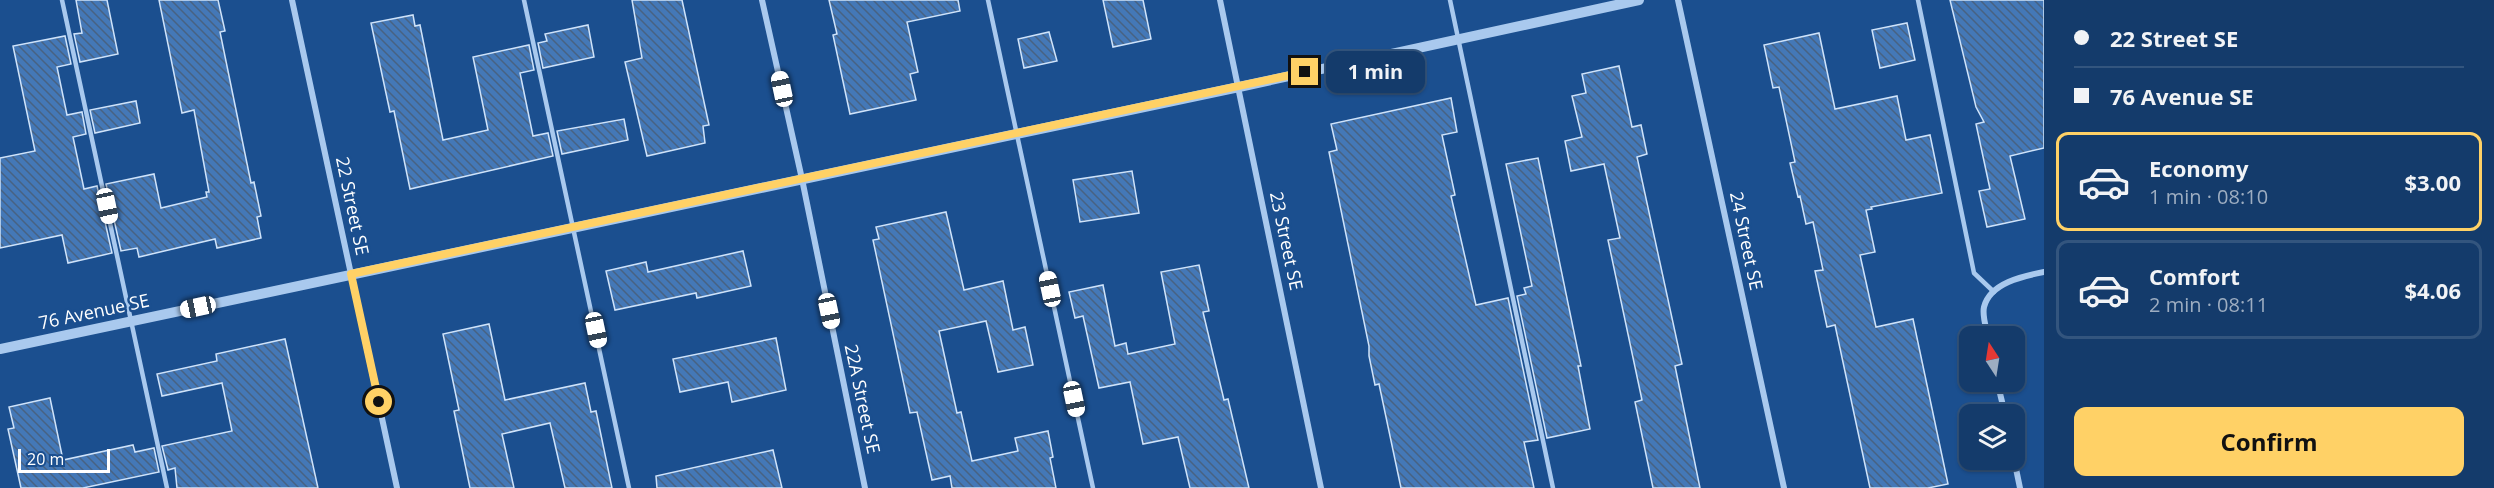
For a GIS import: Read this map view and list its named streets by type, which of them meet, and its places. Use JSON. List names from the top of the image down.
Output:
{
  "streets": {
    "street": [
      "22 Street SE",
      "23 Street SE",
      "24 Street SE",
      "76 Avenue SE",
      "22A Street SE"
    ]
  },
  "crossings": [
    ["22 Street SE", "76 Avenue SE"],
    ["23 Street SE", "76 Avenue SE"],
    ["76 Avenue SE", "22A Street SE"]
  ],
  "scale_bar": "20 m",
  "north": "top",
  "page": {
    "banner": ["22 Street SE", "76 Avenue SE"],
    "bubble": "1 min",
    "list": [
      {
        "name": "Economy",
        "note": "1 min · 08:10",
        "value": "$3.00"
      },
      {
        "name": "Comfort",
        "note": "2 min · 08:11",
        "value": "$4.06"
      }
    ],
    "buttons": "Confirm",
    "scale": "20 m"
  }
}
